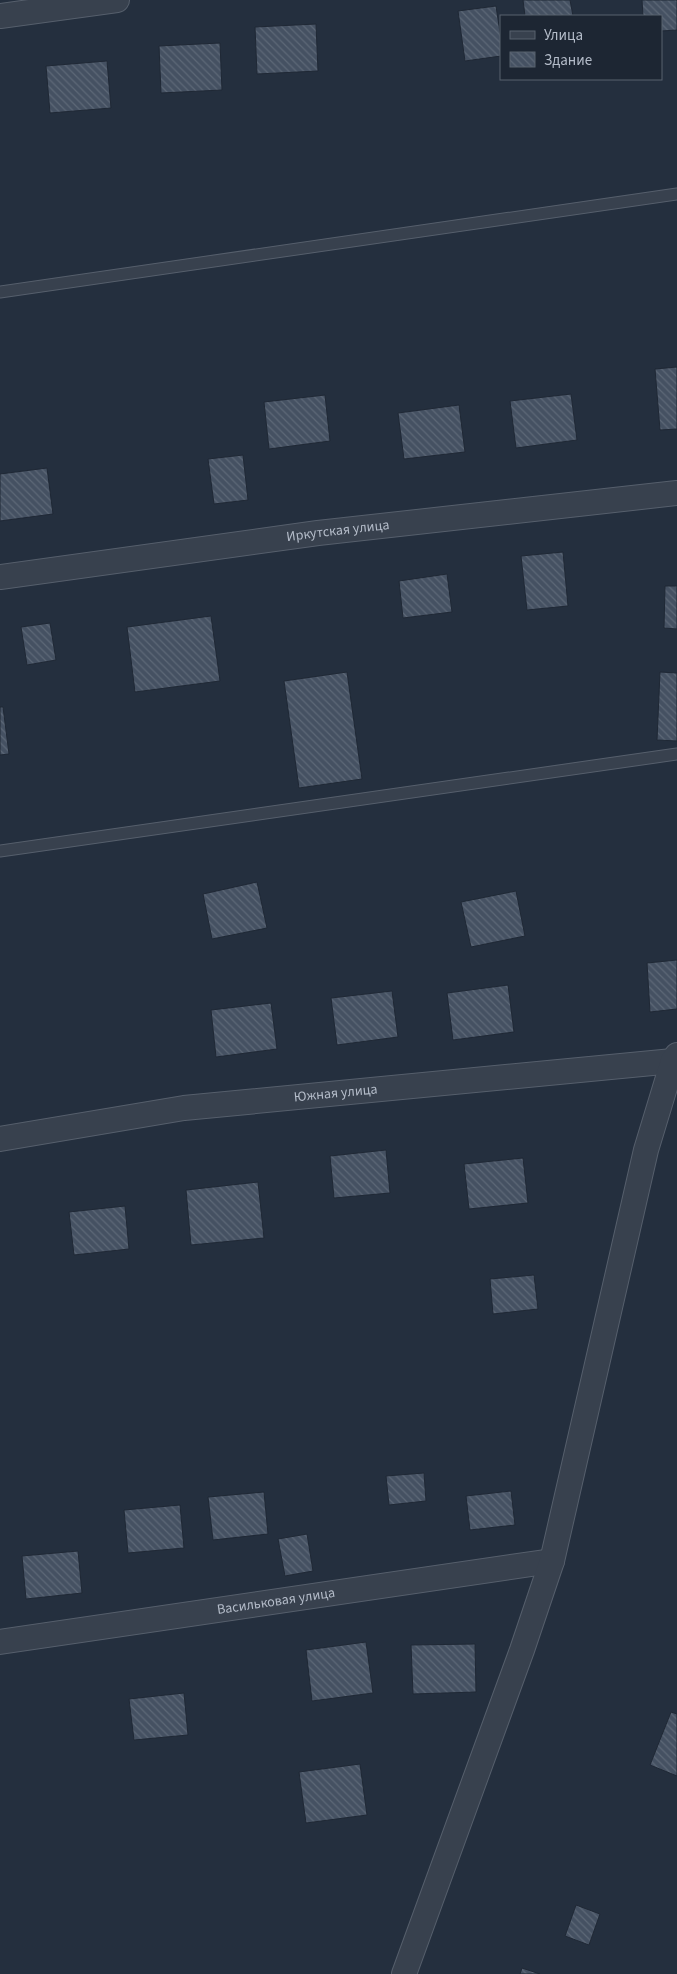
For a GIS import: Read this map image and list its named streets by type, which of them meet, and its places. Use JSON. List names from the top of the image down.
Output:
{
  "streets": {
    "street": ["Иркутская улица", "Южная улица", "Васильковая улица"]
  },
  "legend": ["Улица", "Здание"]
}
